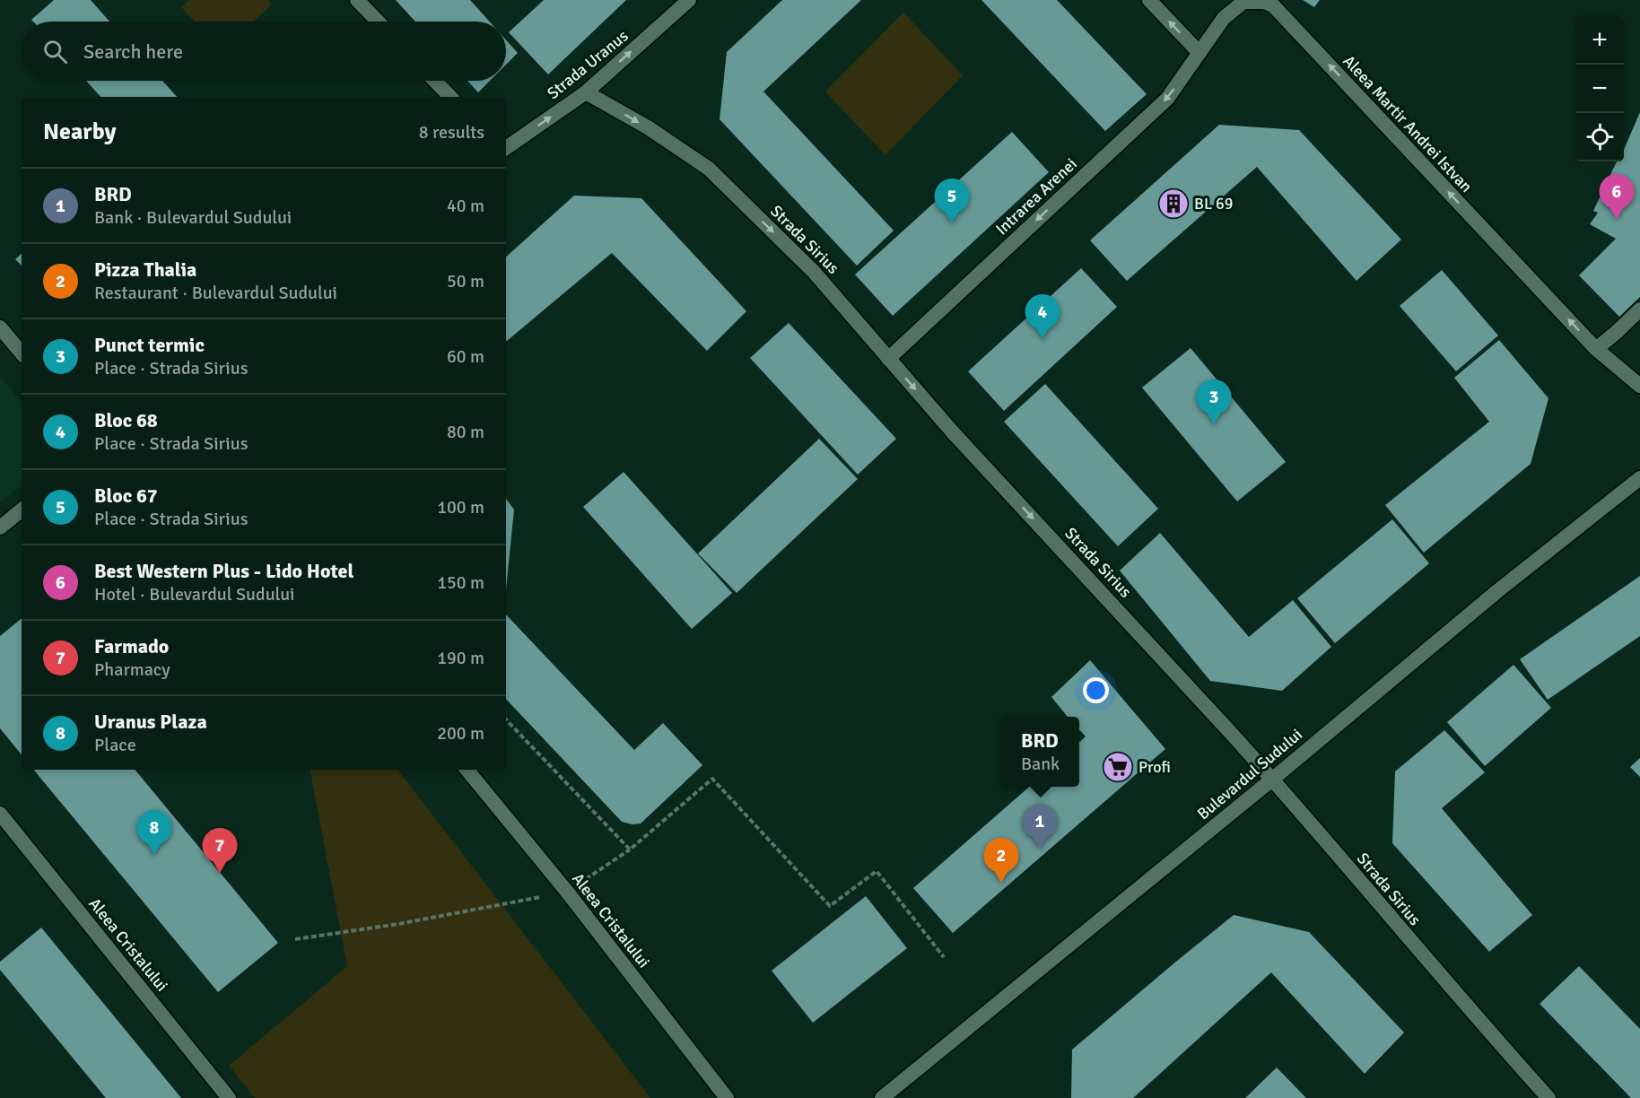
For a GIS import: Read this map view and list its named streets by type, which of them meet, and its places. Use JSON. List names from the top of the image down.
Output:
{
  "streets": {
    "street": [
      "Strada Uranus",
      "Aleea Martir Andrei Istvan",
      "Intrarea Arenei",
      "Strada Sirius",
      "Bulevardul Sudului",
      "Aleea Cristalului"
    ]
  },
  "crossings": [
    ["Strada Uranus", "Strada Sirius"],
    ["Aleea Martir Andrei Istvan", "Intrarea Arenei"],
    ["Intrarea Arenei", "Strada Sirius"],
    ["Strada Sirius", "Bulevardul Sudului"]
  ],
  "one_way": [
    "Strada Uranus",
    "Aleea Martir Andrei Istvan",
    "Intrarea Arenei",
    "Strada Sirius"
  ],
  "places": {
    "building": ["BL 69"],
    "supermarket": ["Profi"]
  },
  "page": {
    "map_buttons": ["+", "−"],
    "search": "Search here",
    "heading": ["Nearby", "8 results"],
    "list": [
      {
        "mark": "1",
        "name": "BRD",
        "note": "Bank · Bulevardul Sudului",
        "value": "40 m"
      },
      {
        "mark": "2",
        "name": "Pizza Thalia",
        "note": "Restaurant · Bulevardul Sudului",
        "value": "50 m"
      },
      {
        "mark": "3",
        "name": "Punct termic",
        "note": "Place · Strada Sirius",
        "value": "60 m"
      },
      {
        "mark": "4",
        "name": "Bloc 68",
        "note": "Place · Strada Sirius",
        "value": "80 m"
      },
      {
        "mark": "5",
        "name": "Bloc 67",
        "note": "Place · Strada Sirius",
        "value": "100 m"
      },
      {
        "mark": "6",
        "name": "Best Western Plus - Lido Hotel",
        "note": "Hotel · Bulevardul Sudului",
        "value": "150 m"
      },
      {
        "mark": "7",
        "name": "Farmado",
        "note": "Pharmacy",
        "value": "190 m"
      },
      {
        "mark": "8",
        "name": "Uranus Plaza",
        "note": "Place",
        "value": "200 m"
      }
    ],
    "pins": [
      "6",
      "5",
      "4",
      "3",
      "1",
      "8",
      "7",
      "2"
    ],
    "popup": ["BRD", "Bank"]
  }
}
